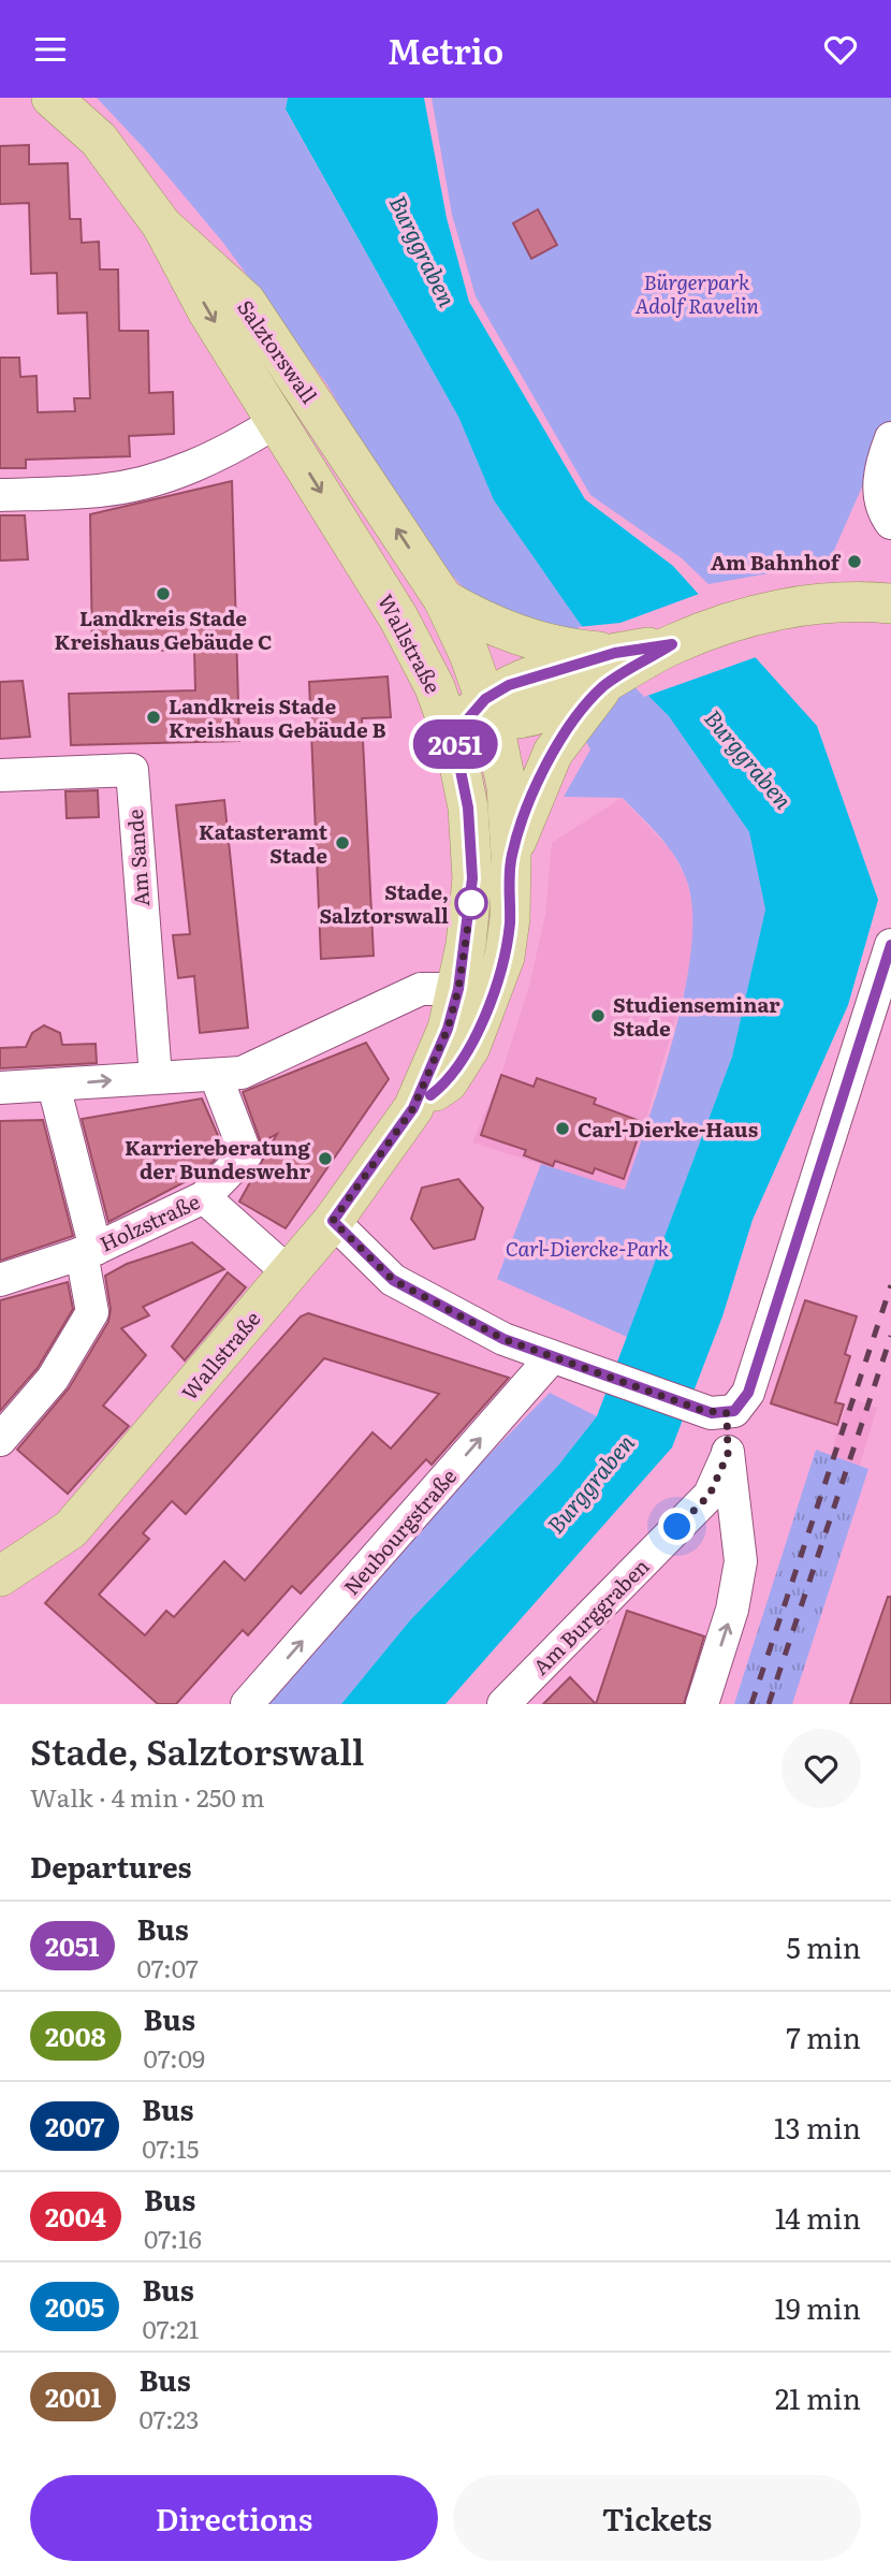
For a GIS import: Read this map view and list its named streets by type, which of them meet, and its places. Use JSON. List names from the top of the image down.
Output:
{
  "streets": {
    "main road": ["Salztorswall", "Wallstraße"],
    "street": [
      "Am Sande",
      "Holzstraße",
      "Neubourgstraße",
      "Am Burggraben"
    ]
  },
  "crossings": [
    ["Salztorswall", "Wallstraße"]
  ],
  "one_way": ["Salztorswall", "Neubourgstraße"],
  "water": ["Burggraben"],
  "parks": ["Bürgerpark Adolf Ravelin", "Carl-Diercke-Park"],
  "places": [
    "Am Bahnhof",
    "Landkreis Stade Kreishaus Gebäude C",
    "Landkreis Stade Kreishaus Gebäude B",
    "Katasteramt Stade",
    "Stade, Salztorswall",
    "Studienseminar Stade",
    "Carl-Dierke-Haus",
    "Karriereberatung der Bundeswehr"
  ],
  "lines": ["bus line 2051"],
  "page": {
    "header": "Metrio",
    "on_map": "2051",
    "heading": [
      ["Stade, Salztorswall", "Walk · 4 min · 250 m"],
      "Departures"
    ],
    "list": [
      {
        "mark": "2051",
        "name": "Bus",
        "note": "07:07",
        "value": "5 min"
      },
      {
        "mark": "2008",
        "name": "Bus",
        "note": "07:09",
        "value": "7 min"
      },
      {
        "mark": "2007",
        "name": "Bus",
        "note": "07:15",
        "value": "13 min"
      },
      {
        "mark": "2004",
        "name": "Bus",
        "note": "07:16",
        "value": "14 min"
      },
      {
        "mark": "2005",
        "name": "Bus",
        "note": "07:21",
        "value": "19 min"
      },
      {
        "mark": "2001",
        "name": "Bus",
        "note": "07:23",
        "value": "21 min"
      }
    ],
    "buttons": ["Directions", "Tickets"]
  }
}
